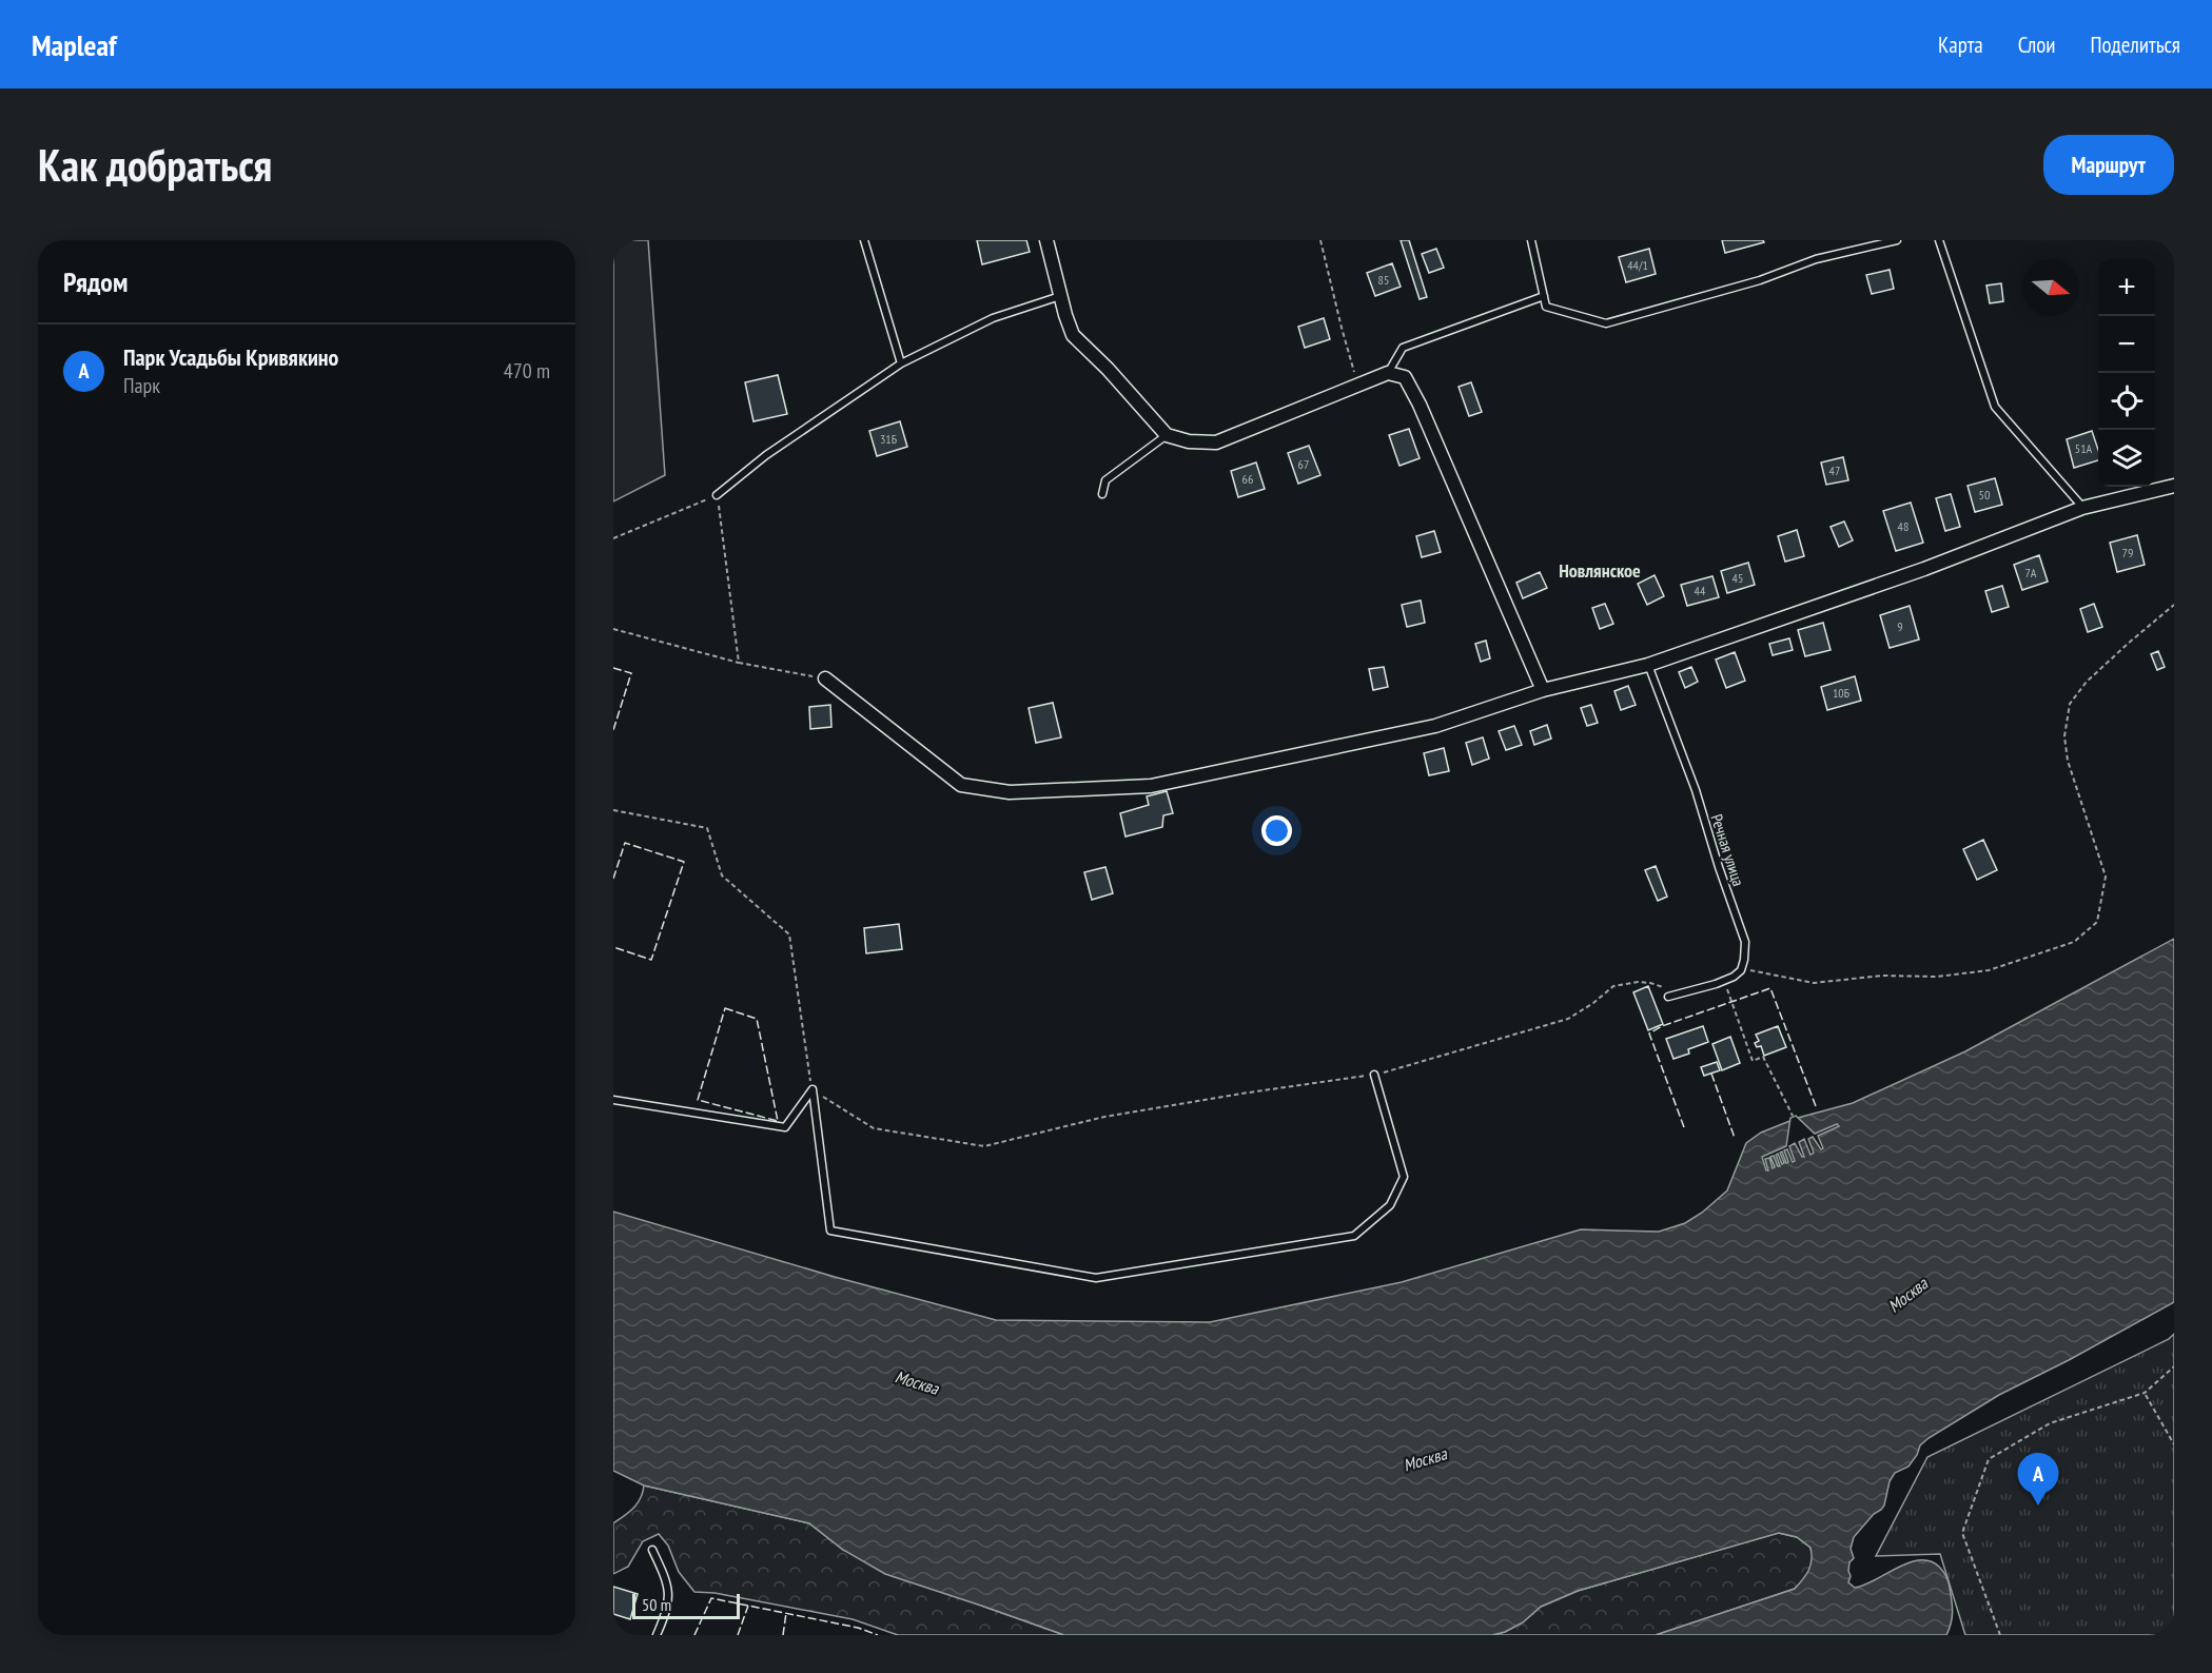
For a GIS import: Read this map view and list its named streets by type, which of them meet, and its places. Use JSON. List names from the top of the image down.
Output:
{
  "streets": {
    "lane": ["Речная улица"]
  },
  "districts": ["Новлянское"],
  "water": ["Москва"],
  "house_numbers": [
    "44/1",
    "85",
    "31Б",
    "51А",
    "67",
    "47",
    "66",
    "50",
    "48",
    "79",
    "7А",
    "45",
    "44",
    "9",
    "10Б"
  ],
  "scale_bar": "50 m",
  "north": "right",
  "page": {
    "header": "Mapleaf",
    "nav": ["Карта", "Слои", "Поделиться"],
    "buttons": "Маршрут",
    "title": "Как добраться",
    "heading": "Рядом",
    "map_buttons": ["+", "−"],
    "list": [
      {
        "mark": "A",
        "name": "Парк Усадьбы Кривякино",
        "note": "Парк",
        "value": "470 m"
      }
    ],
    "pins": "A",
    "scale": "50 m"
  }
}
